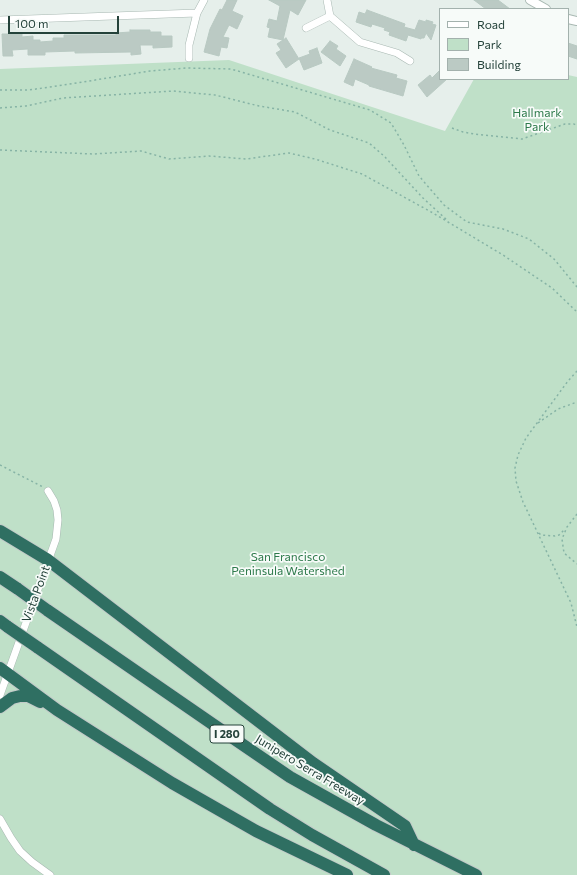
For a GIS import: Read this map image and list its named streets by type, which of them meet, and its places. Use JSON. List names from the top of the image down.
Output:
{
  "streets": {
    "highway": ["I 280", "Junipero Serra Freeway"],
    "street": ["Vista Point"]
  },
  "parks": ["Hallmark Park", "San Francisco Peninsula Watershed"],
  "legend": ["Road", "Park", "Building"],
  "scale_bar": "100 m"
}
